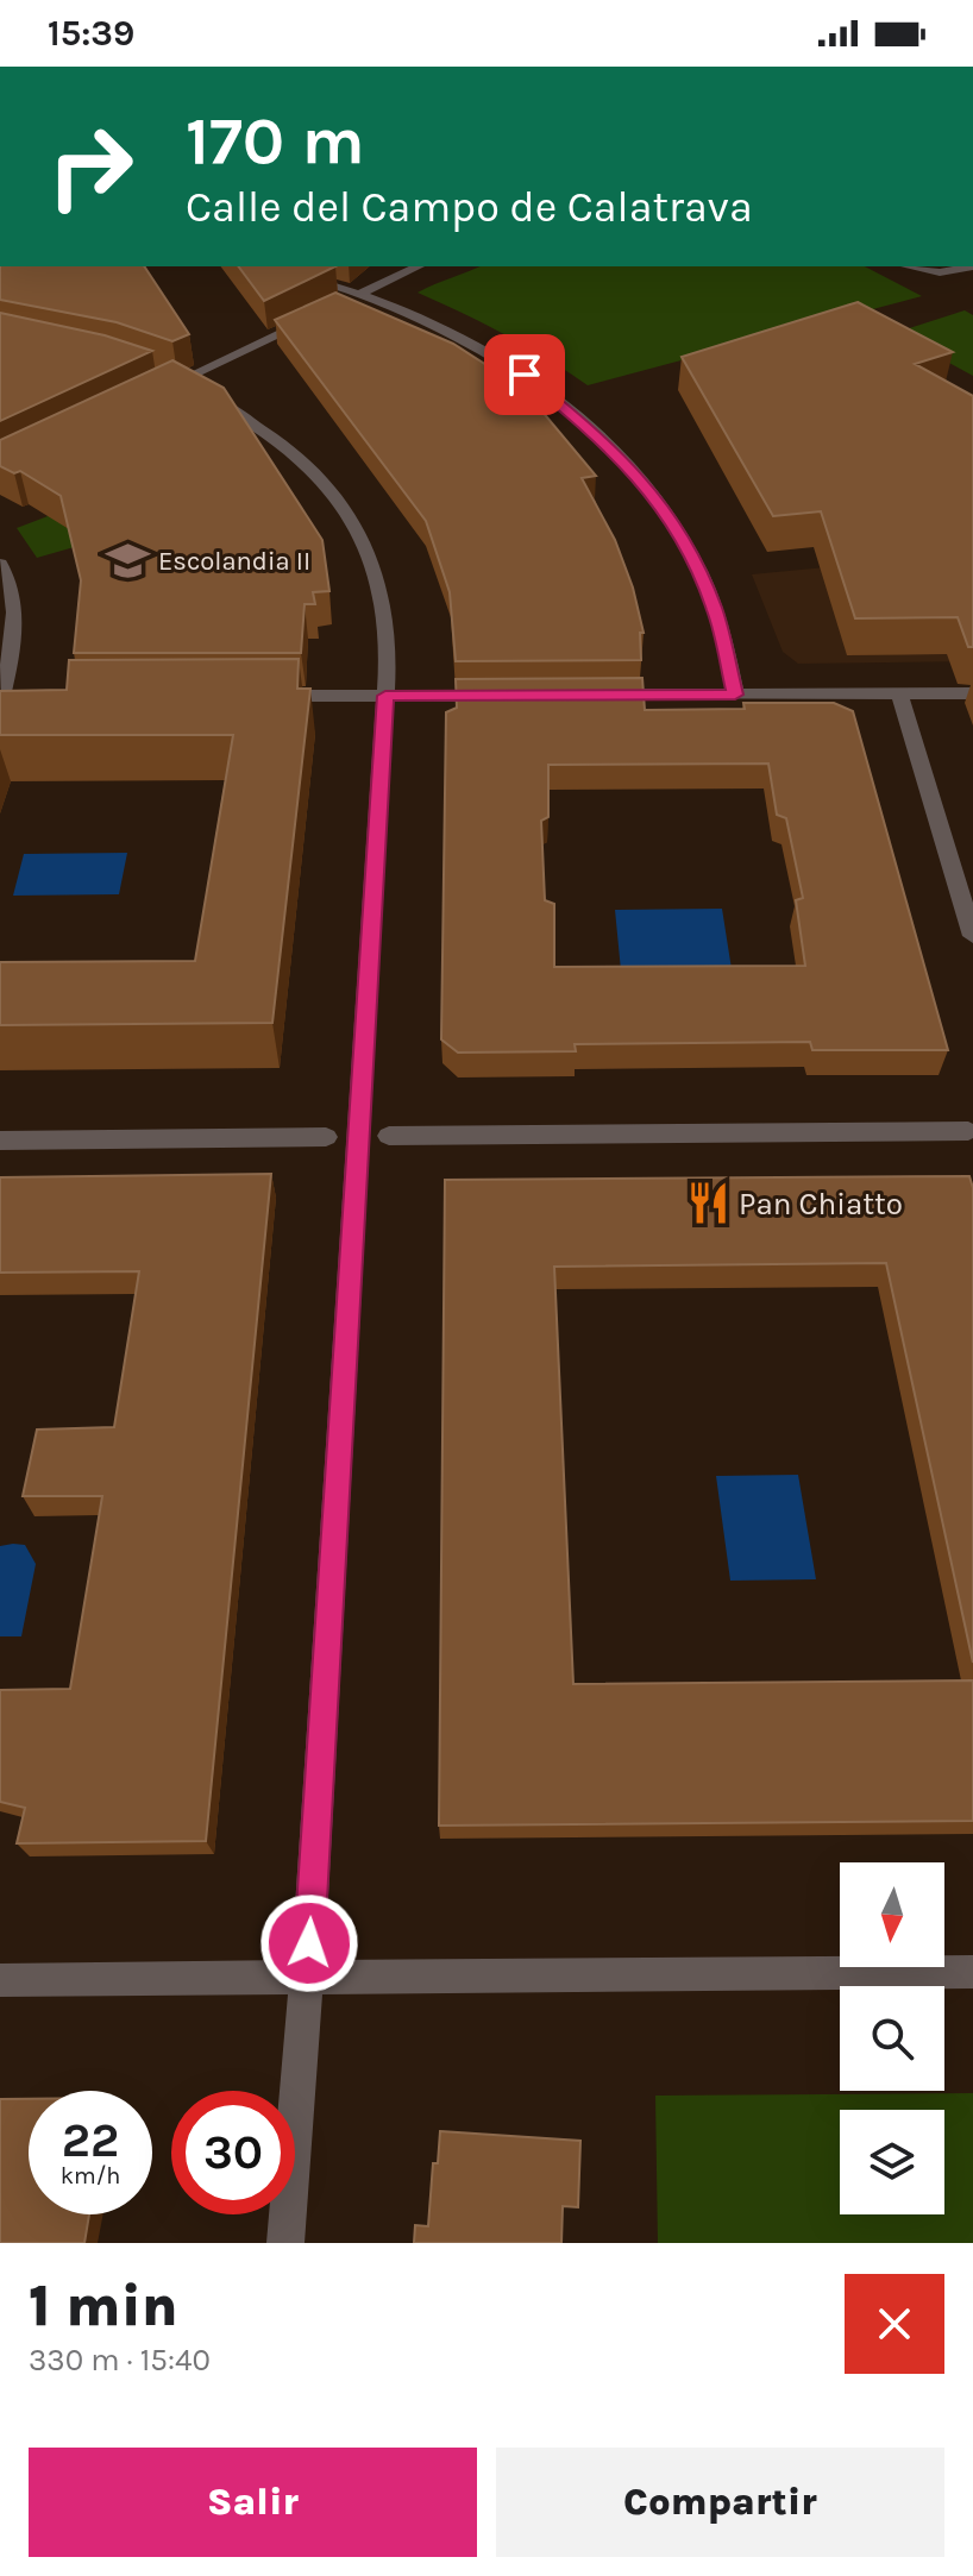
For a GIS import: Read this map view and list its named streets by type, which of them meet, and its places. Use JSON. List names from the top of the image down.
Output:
{
  "places": {
    "school or university": ["Escolandia II"],
    "restaurant": ["Pan Chiatto"]
  },
  "north": "bottom",
  "page": {
    "status": "15:39",
    "turn": ["170 m", "Calle del Campo de Calatrava"],
    "speed": "22 km/h",
    "limit": "30",
    "heading": ["1 min", "330 m · 15:40"],
    "buttons": ["Salir", "Compartir"]
  }
}
